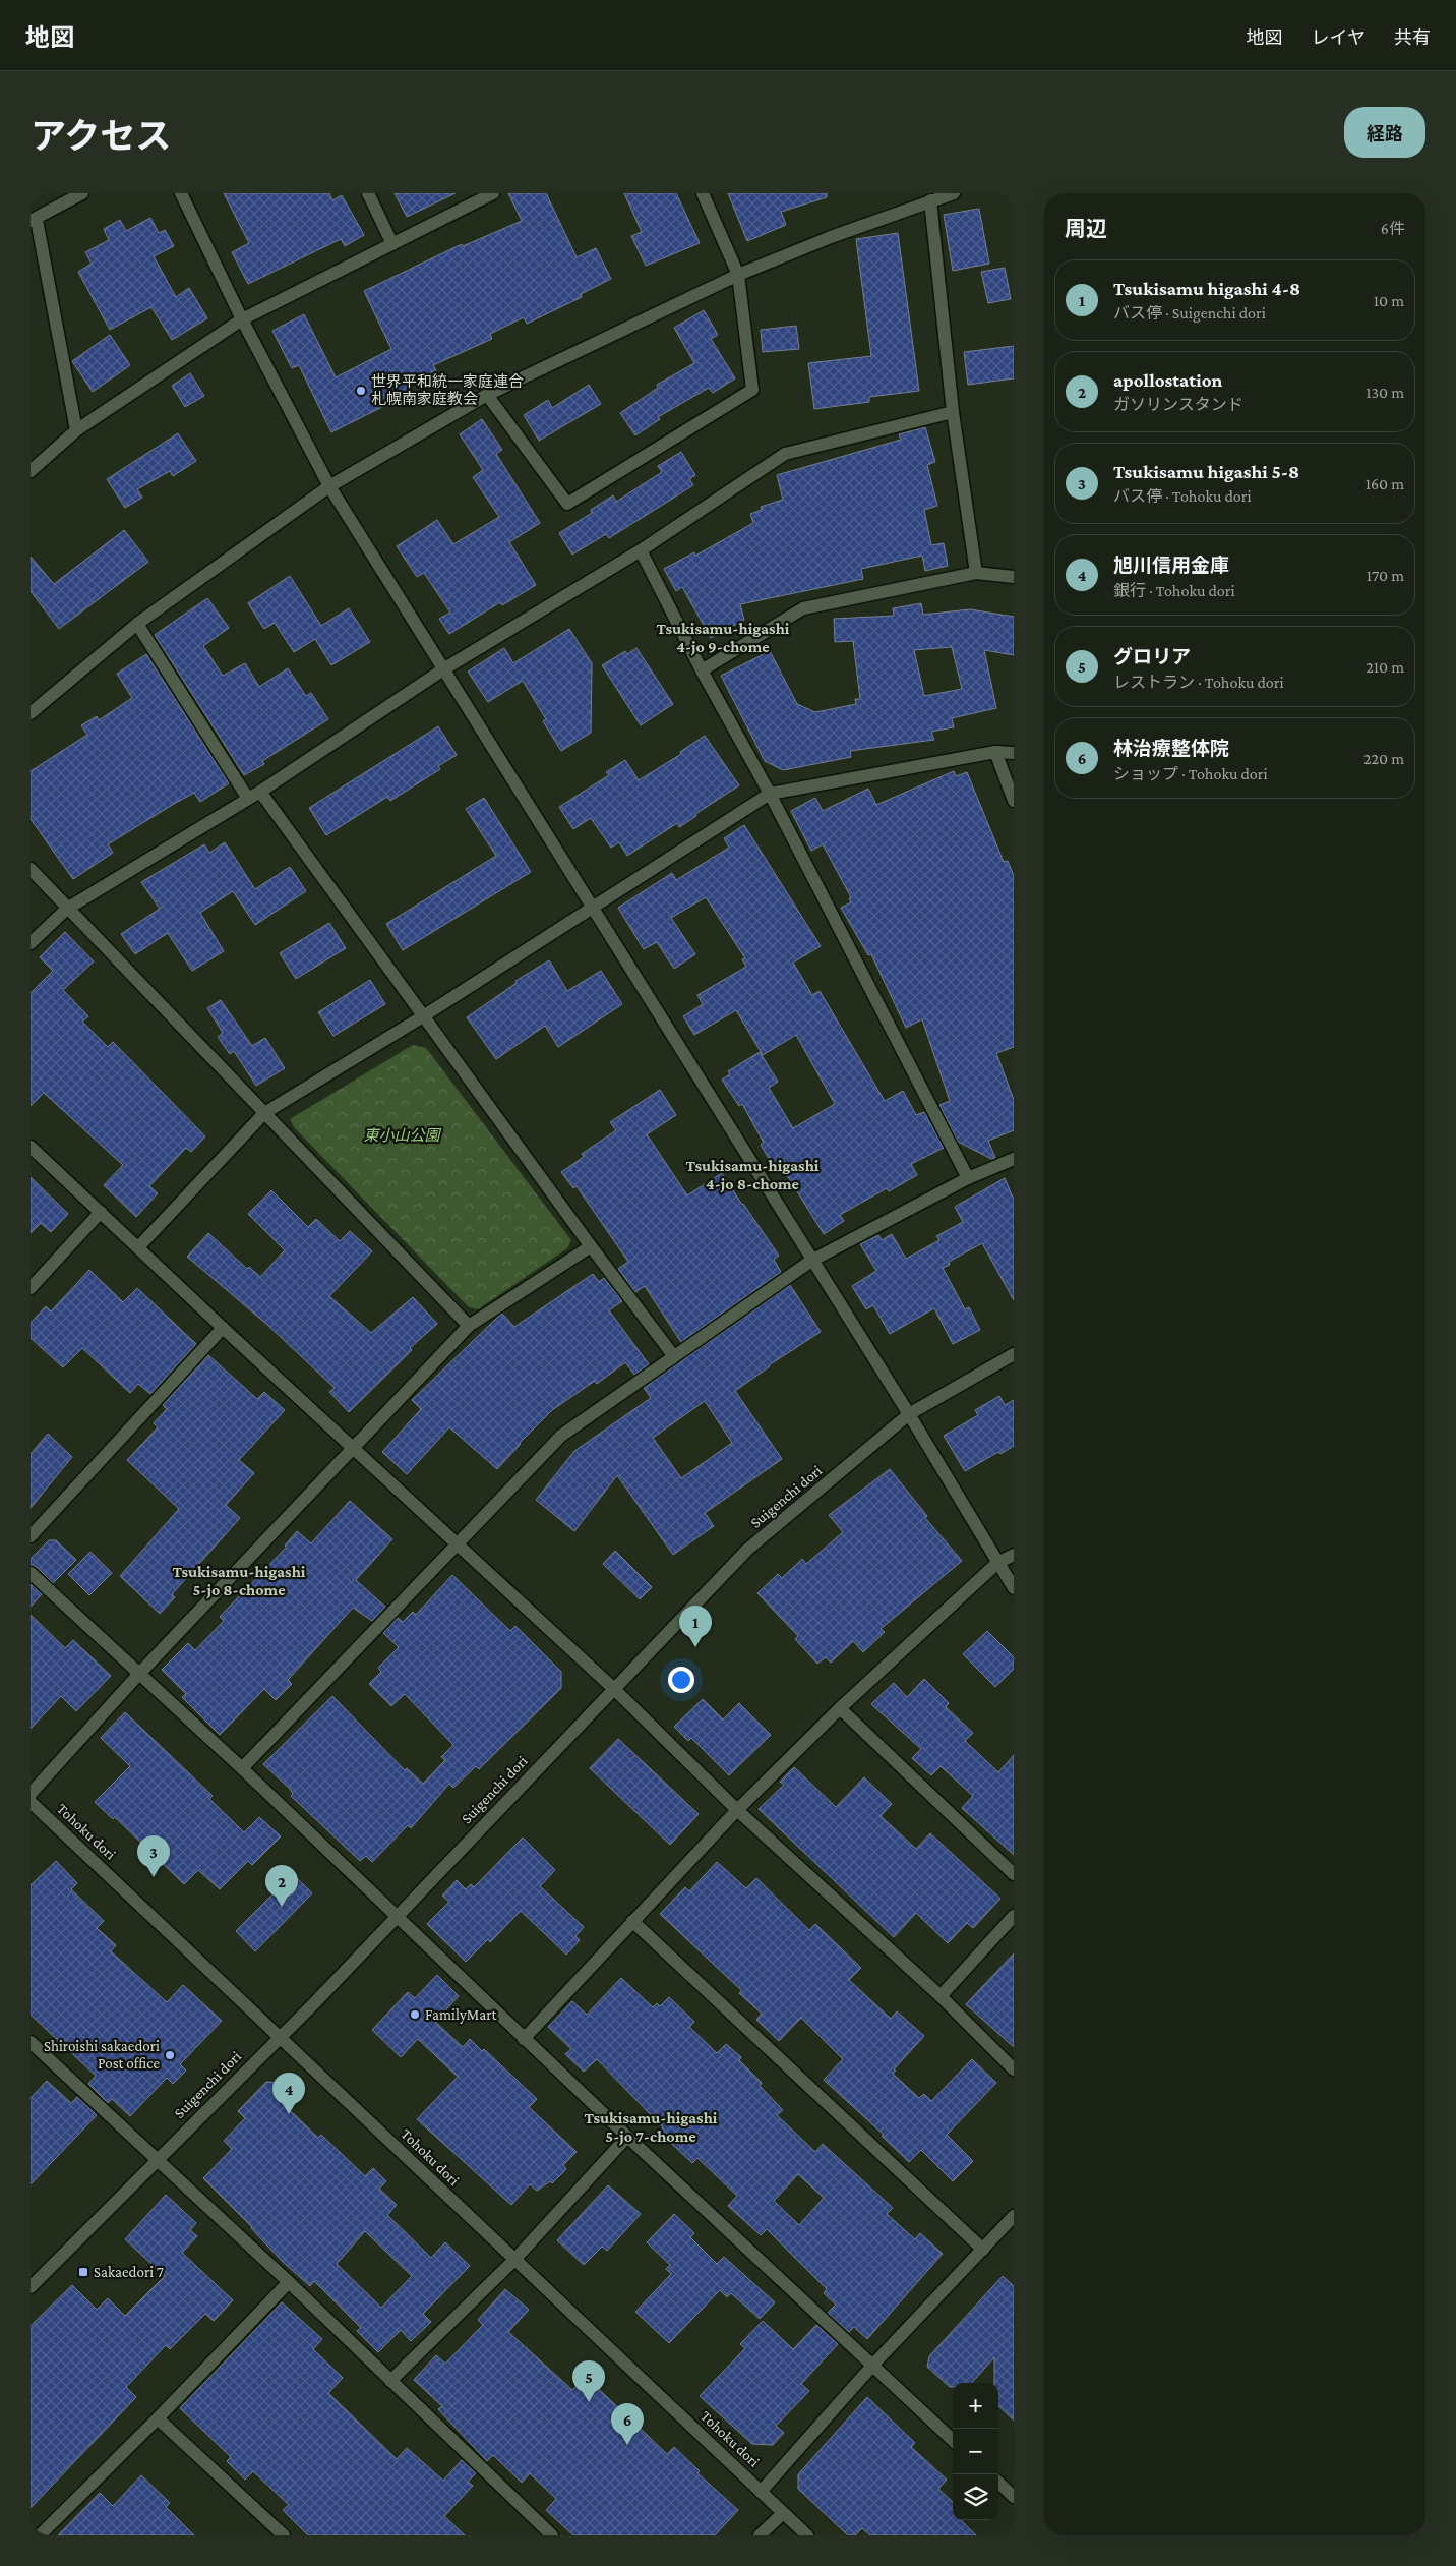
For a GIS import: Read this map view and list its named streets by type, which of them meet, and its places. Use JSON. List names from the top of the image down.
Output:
{
  "streets": {
    "street": ["Suigenchi dori", "Tohoku dori"]
  },
  "crossings": [
    ["Suigenchi dori", "Tohoku dori"]
  ],
  "districts": [
    "Tsukisamu-higashi 4-jo 9-chome",
    "Tsukisamu-higashi 4-jo 8-chome",
    "Tsukisamu-higashi 5-jo 8-chome",
    "Tsukisamu-higashi 5-jo 7-chome"
  ],
  "parks": ["東小山公園"],
  "places": {
    "other": ["世界平和統一家庭連合 札幌南家庭教会", "FamilyMart", "Shiroishi sakaedori Post office"],
    "transit": ["Sakaedori 7"]
  },
  "page": {
    "header": "地図",
    "nav": ["地図", "レイヤ", "共有"],
    "title": "アクセス",
    "buttons": "経路",
    "heading": ["周辺", "6件"],
    "list": [
      {
        "mark": "1",
        "name": "Tsukisamu higashi 4-8",
        "note": "バス停 · Suigenchi dori",
        "value": "10 m"
      },
      {
        "mark": "2",
        "name": "apollostation",
        "note": "ガソリンスタンド",
        "value": "130 m"
      },
      {
        "mark": "3",
        "name": "Tsukisamu higashi 5-8",
        "note": "バス停 · Tohoku dori",
        "value": "160 m"
      },
      {
        "mark": "4",
        "name": "旭川信用金庫",
        "note": "銀行 · Tohoku dori",
        "value": "170 m"
      },
      {
        "mark": "5",
        "name": "グロリア",
        "note": "レストラン · Tohoku dori",
        "value": "210 m"
      },
      {
        "mark": "6",
        "name": "林治療整体院",
        "note": "ショップ · Tohoku dori",
        "value": "220 m"
      }
    ],
    "pins": [
      "1",
      "3",
      "2",
      "4",
      "5",
      "6"
    ],
    "map_buttons": ["+", "−"]
  }
}
